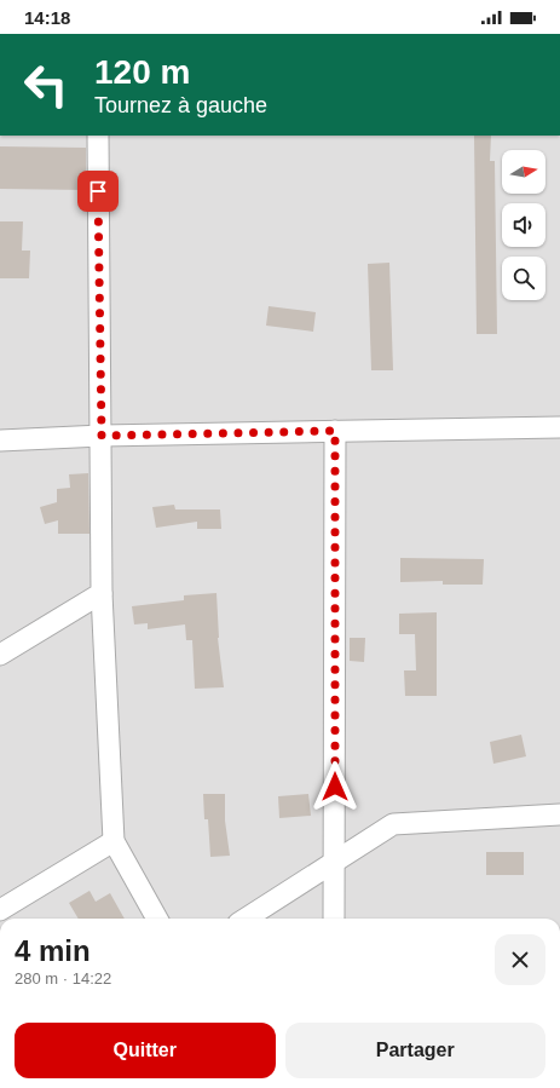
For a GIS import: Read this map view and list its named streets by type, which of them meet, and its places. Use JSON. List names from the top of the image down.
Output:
{
  "north": "right",
  "page": {
    "status": "14:18",
    "turn": ["120 m", "Tournez à gauche"],
    "heading": ["4 min", "280 m · 14:22"],
    "buttons": ["Quitter", "Partager"]
  }
}
